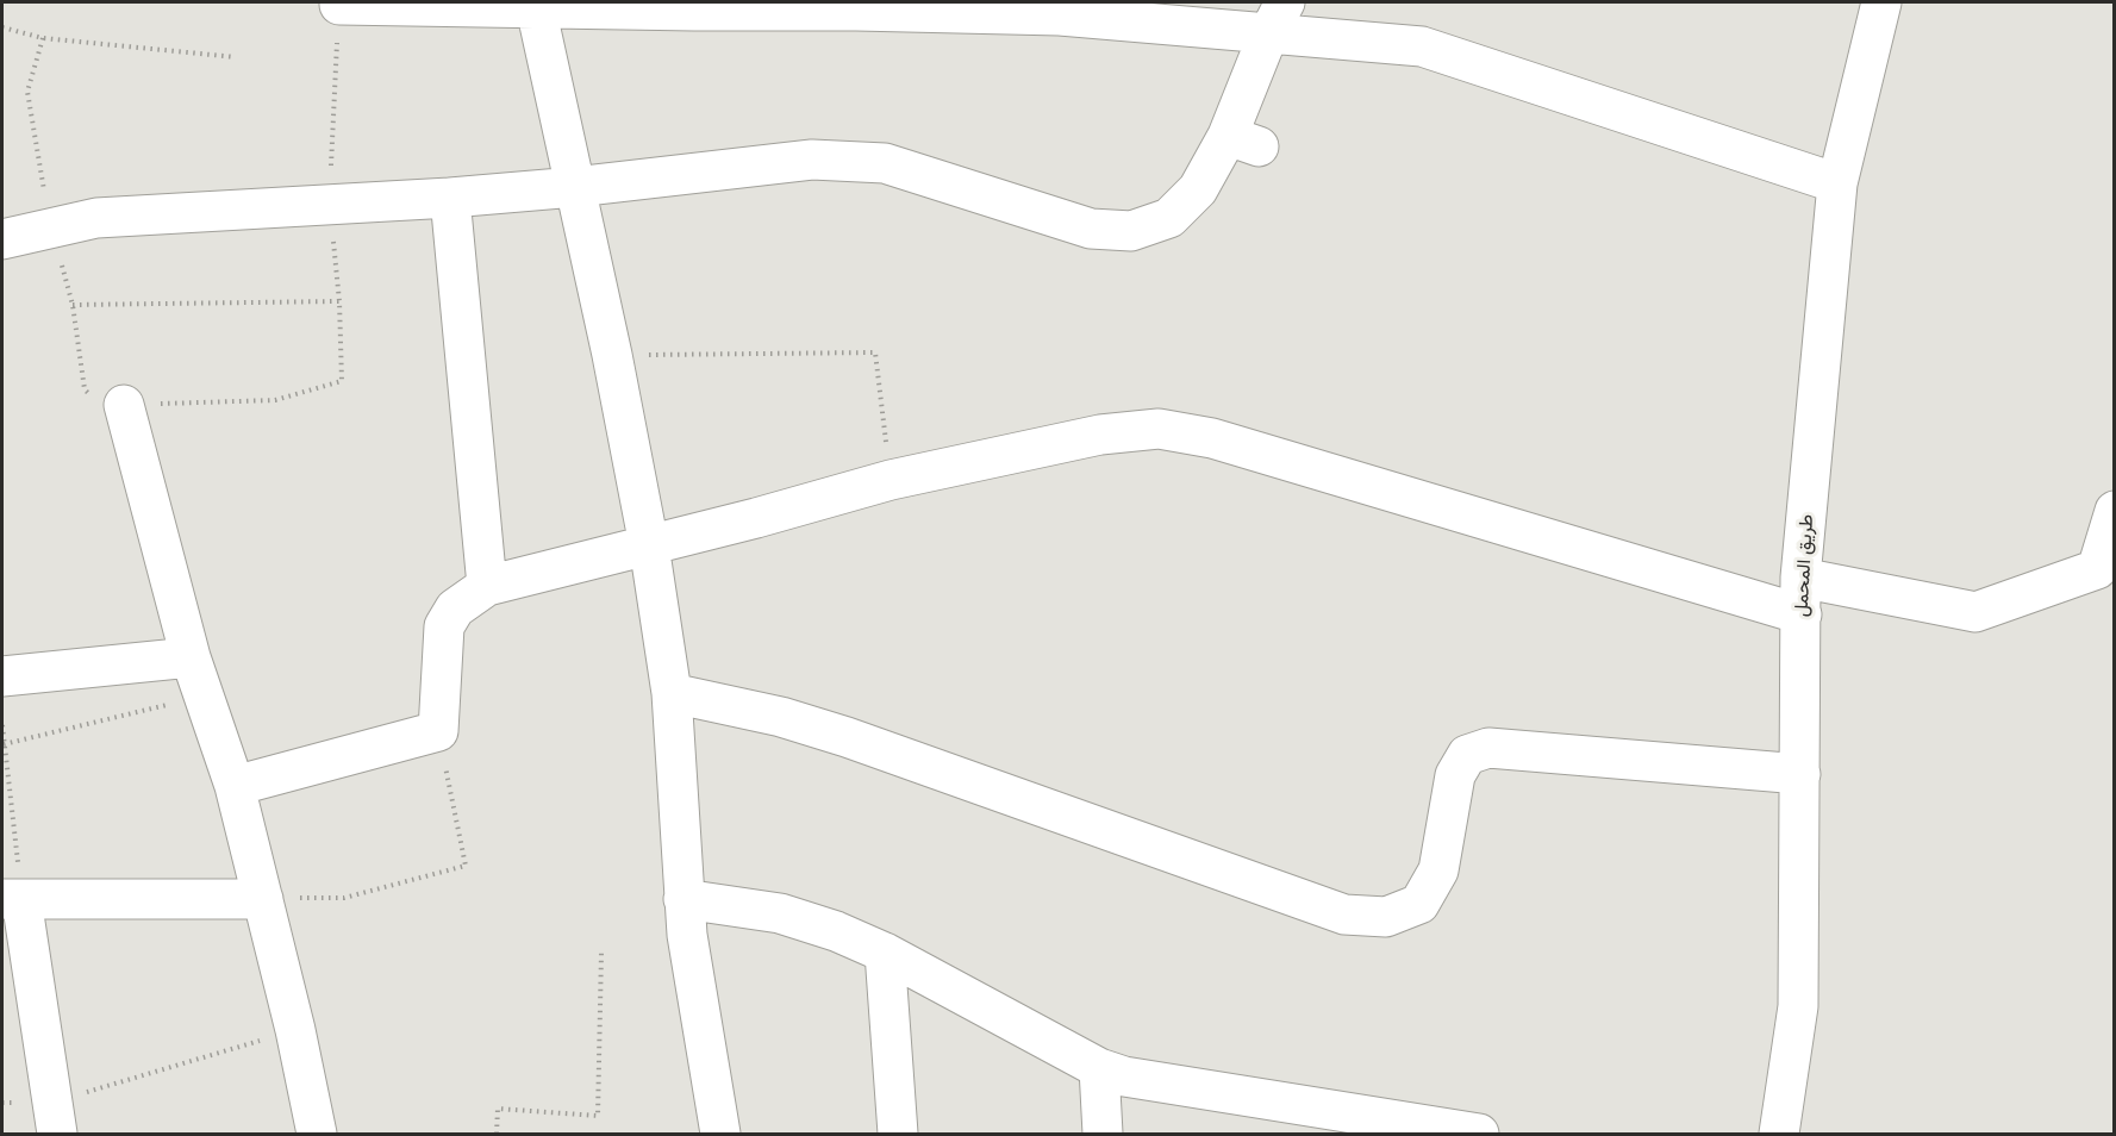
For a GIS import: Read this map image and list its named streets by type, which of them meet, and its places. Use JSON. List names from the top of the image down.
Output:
{
  "streets": {
    "street": ["طريق المحمل"]
  }
}
